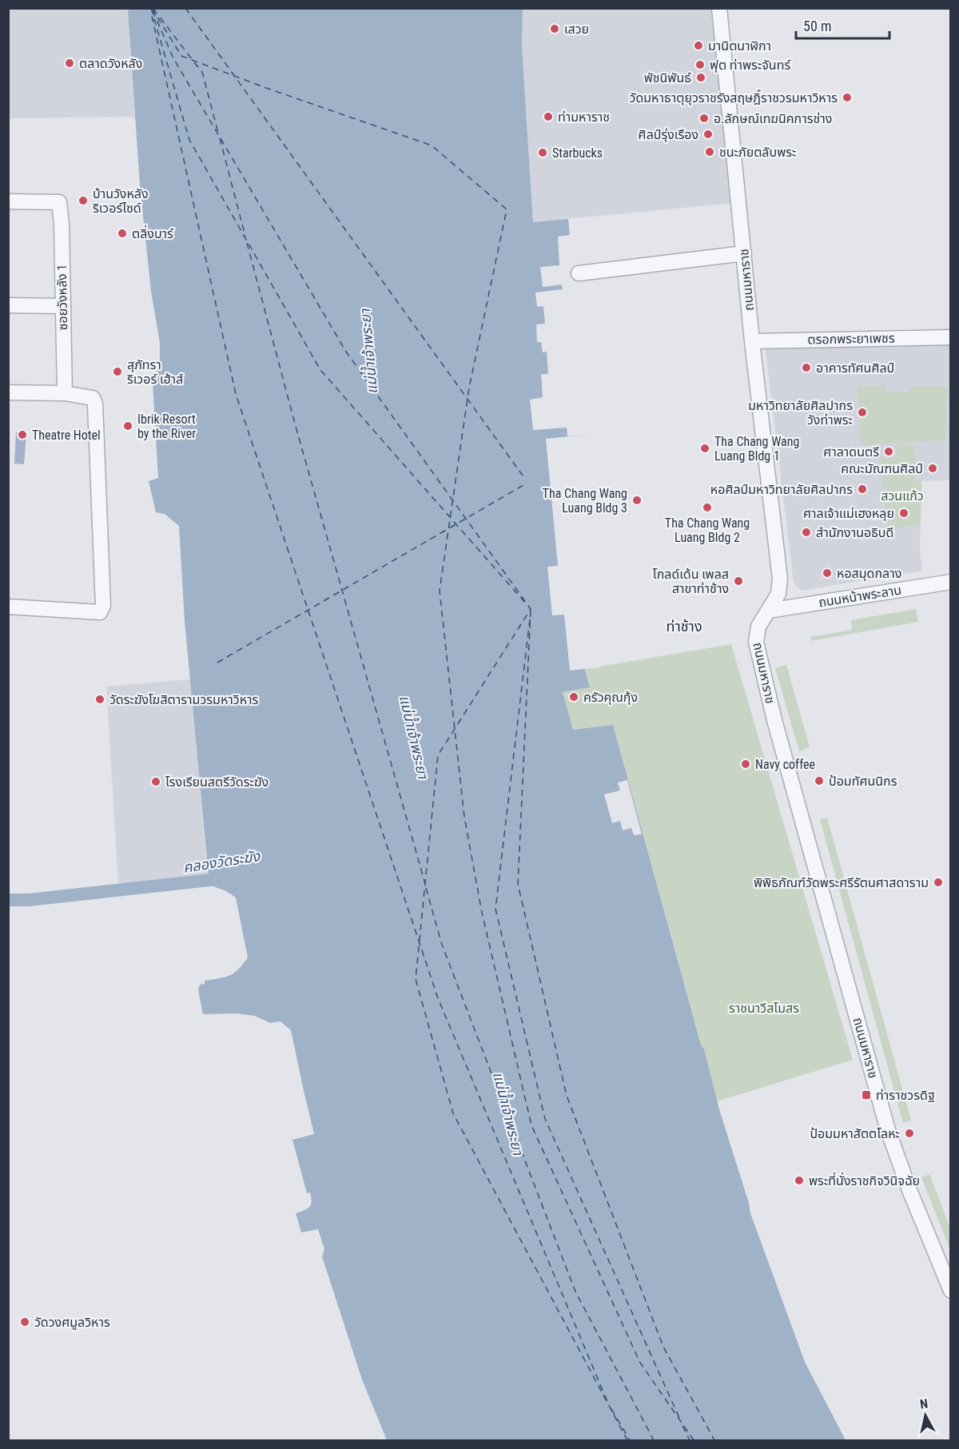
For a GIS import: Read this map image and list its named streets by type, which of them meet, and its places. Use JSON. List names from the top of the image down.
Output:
{
  "streets": {
    "street": [
      "ถนนมหาราช",
      "ซอยวังหลัง 1",
      "ตรอกพระยาเพชร",
      "ถนนหน้าพระลาน"
    ]
  },
  "crossings": [
    ["ถนนมหาราช", "ตรอกพระยาเพชร"],
    ["ถนนมหาราช", "ถนนหน้าพระลาน"]
  ],
  "districts": ["ท่าช้าง"],
  "water": ["แม่น้ำเจ้าพระยา", "คลองวัดระฆัง"],
  "parks": ["สวนแก้ว", "ราชนาวีสโมสร"],
  "places": {
    "other": [
      "เสวย",
      "มานิตนาฬิกา",
      "ตลาดวังหลัง",
      "ฟุต ท่าพระจันทร์",
      "พัชนิพันธ์",
      "วัดมหาธาตุยุวราชรังสฤษฎิ์ราชวรมหาวิหาร",
      "ท่ามหาราช",
      "อ.ลักษณ์เทฆนิคการช่าง",
      "ศิลป์รุ่งเรือง",
      "ชนะภัยตลับพระ",
      "Starbucks",
      "บ้านวังหลัง ริเวอร์ไซด์",
      "ตลิ่งบาร์",
      "อาคารทัศนศิลป์",
      "สุภัทรา ริเวอร์ เฮ้าส์",
      "มหาวิทยาลัยศิลปากร วังท่าพระ",
      "Ibrik Resort by the River",
      "Theatre Hotel",
      "Tha Chang Wang Luang Bldg 1",
      "ศาลาดนตรี",
      "คณะมัณฑนศิลป์",
      "หอศิลป์มหาวิทยาลัยศิลปากร",
      "Tha Chang Wang Luang Bldg 3",
      "Tha Chang Wang Luang Bldg 2",
      "ศาลเจ้าแม่เฮงหลุย",
      "สำนักงานอธิบดี",
      "หอสมุดกลาง",
      "โกลด์เด้น เพลส สาขาท่าช้าง",
      "ครัวคุณกุ้ง",
      "วัดระฆังโฆสิตารามวรมหาวิหาร",
      "Navy coffee",
      "ป้อมทัศนนิกร",
      "โรงเรียนสตรีวัดระฆัง",
      "พิพิธภัณฑ์วัดพระศรีรัตนศาสดาราม",
      "ป้อมมหาสัตตโลหะ",
      "พระที่นั่งราชกิจวินิจฉัย",
      "วัดวงศมูลวิหาร"
    ],
    "transit": ["ท่าราชวรดิฐ"]
  },
  "scale_bar": "50 m",
  "north": "top"
}
